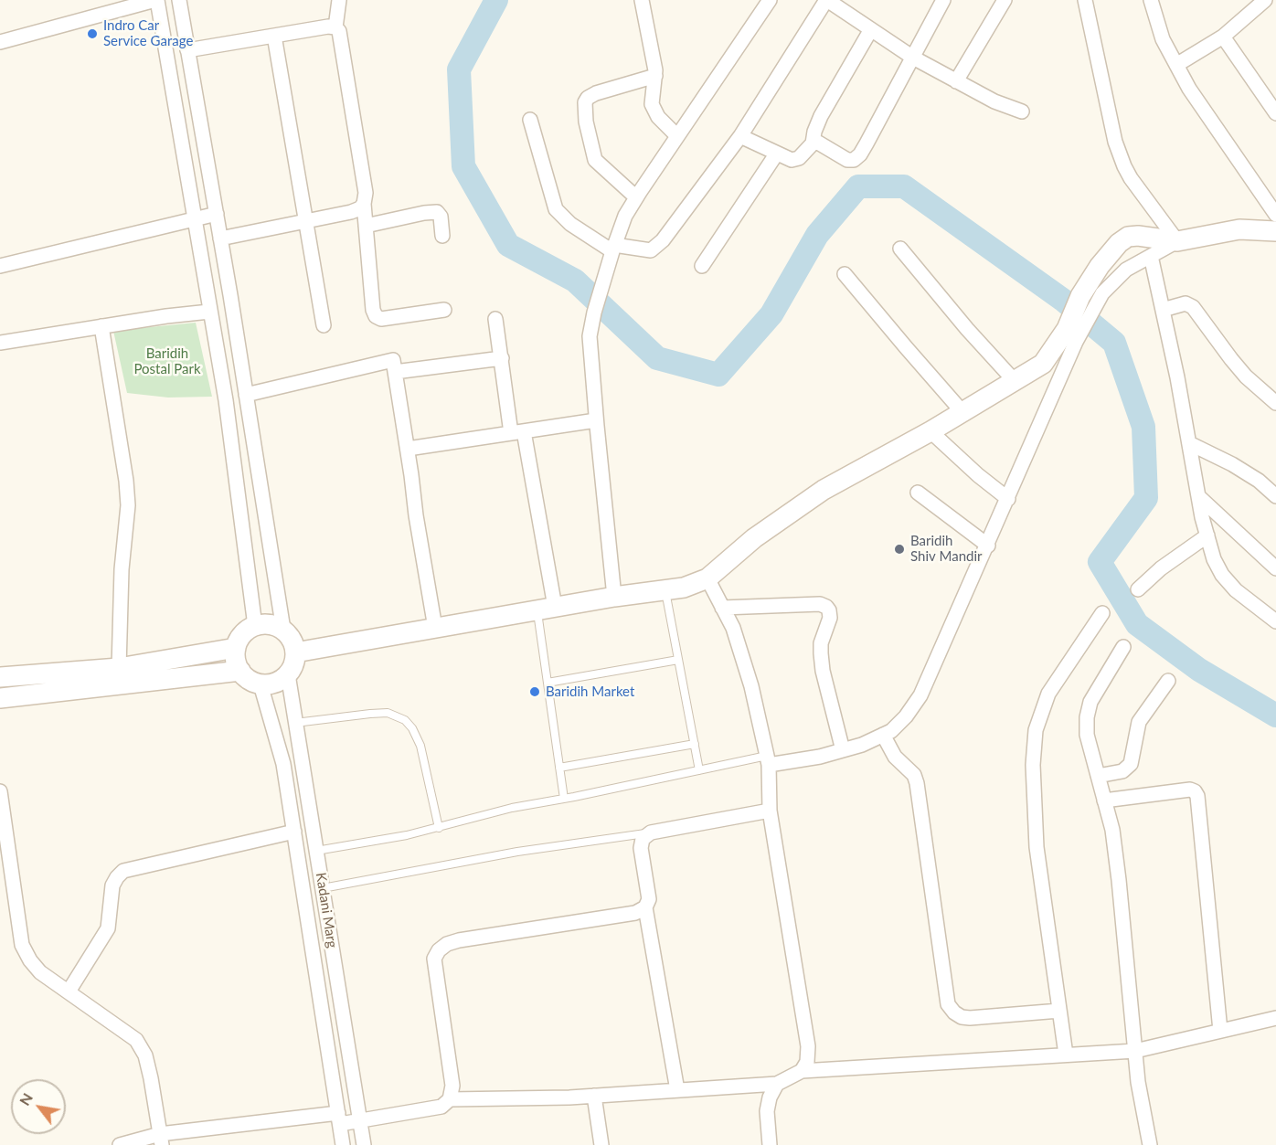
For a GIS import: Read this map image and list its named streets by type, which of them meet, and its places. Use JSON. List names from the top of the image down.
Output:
{
  "streets": {
    "street": ["Kadani Marg"]
  },
  "parks": ["Baridih Postal Park"],
  "places": ["Indro Car Service Garage", "Baridih Shiv Mandir", "Baridih Market"],
  "north": "top left"
}
